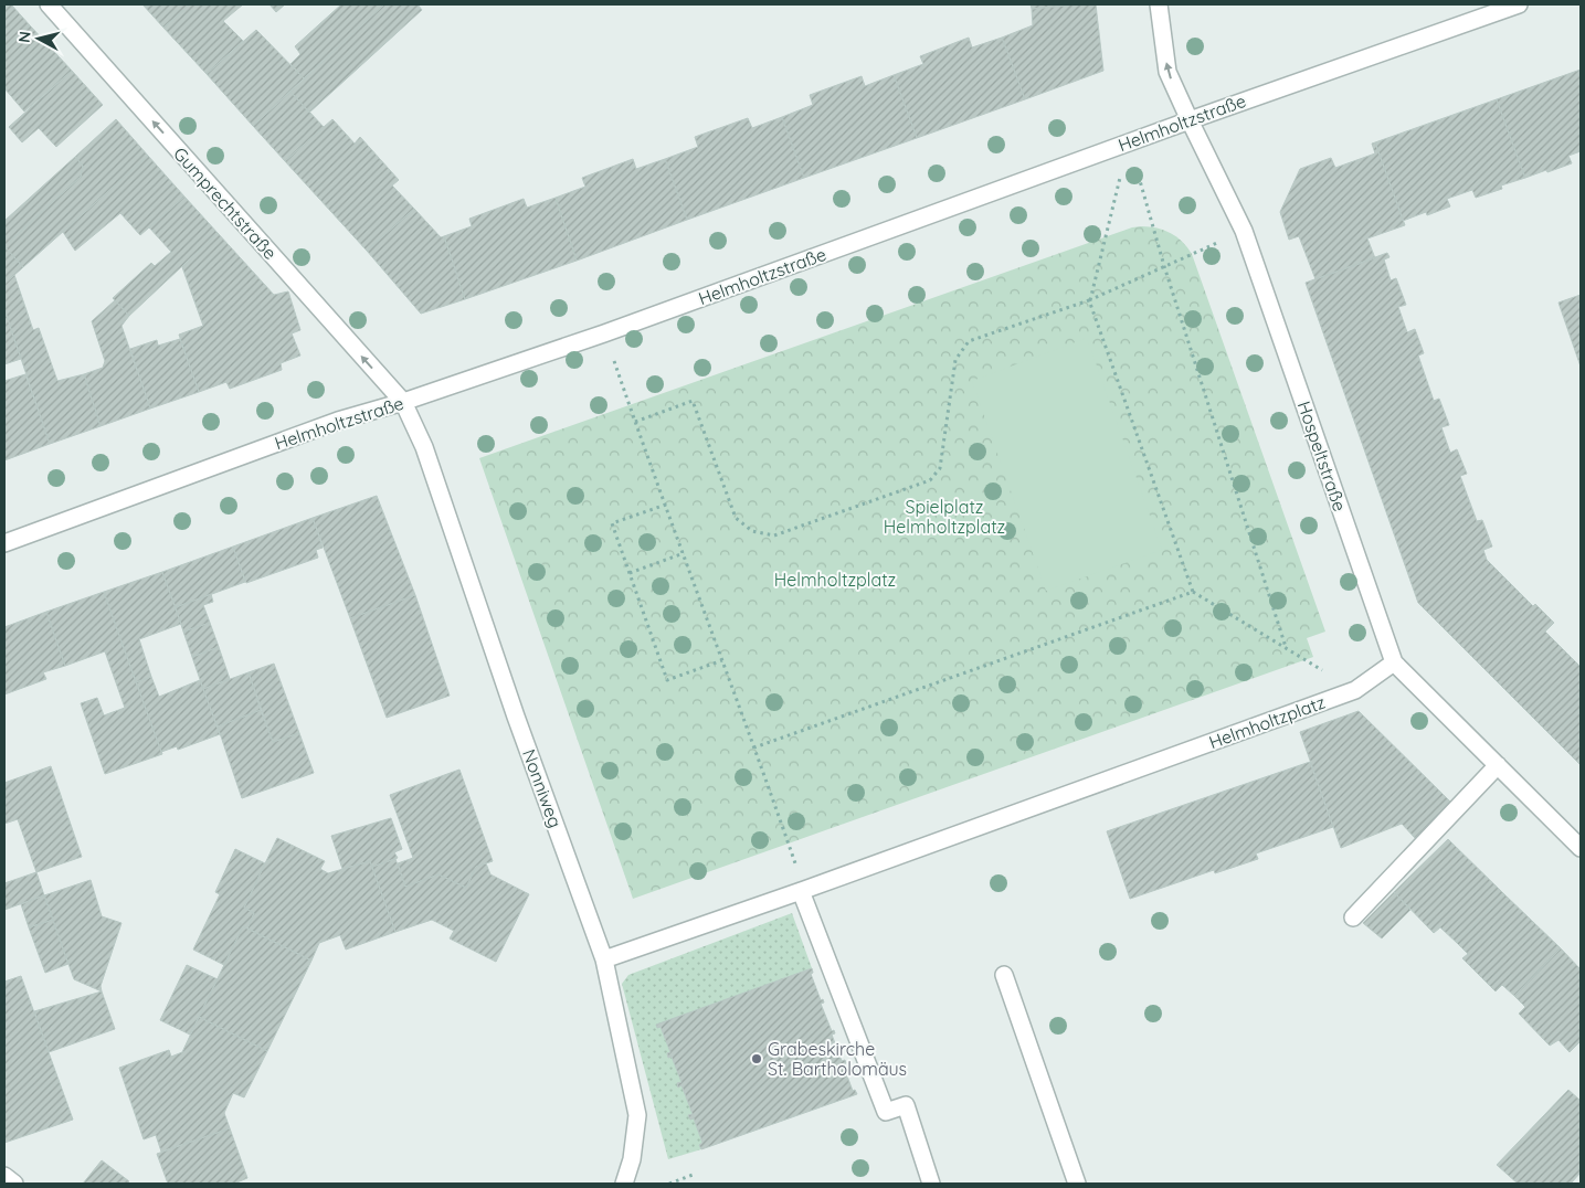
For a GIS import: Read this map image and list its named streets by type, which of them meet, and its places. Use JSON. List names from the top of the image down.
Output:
{
  "streets": {
    "street": [
      "Helmholtzstraße",
      "Gumprechtstraße",
      "Hospeltstraße",
      "Helmholtzplatz",
      "Nonniweg"
    ]
  },
  "crossings": [
    ["Helmholtzstraße", "Gumprechtstraße"],
    ["Helmholtzstraße", "Hospeltstraße"],
    ["Helmholtzstraße", "Nonniweg"],
    ["Gumprechtstraße", "Nonniweg"],
    ["Hospeltstraße", "Helmholtzplatz"],
    ["Helmholtzplatz", "Nonniweg"]
  ],
  "one_way": ["Gumprechtstraße"],
  "parks": ["Spielplatz Helmholtzplatz", "Helmholtzplatz"],
  "places": ["Grabeskirche St. Bartholomäus"],
  "north": "left"
}
